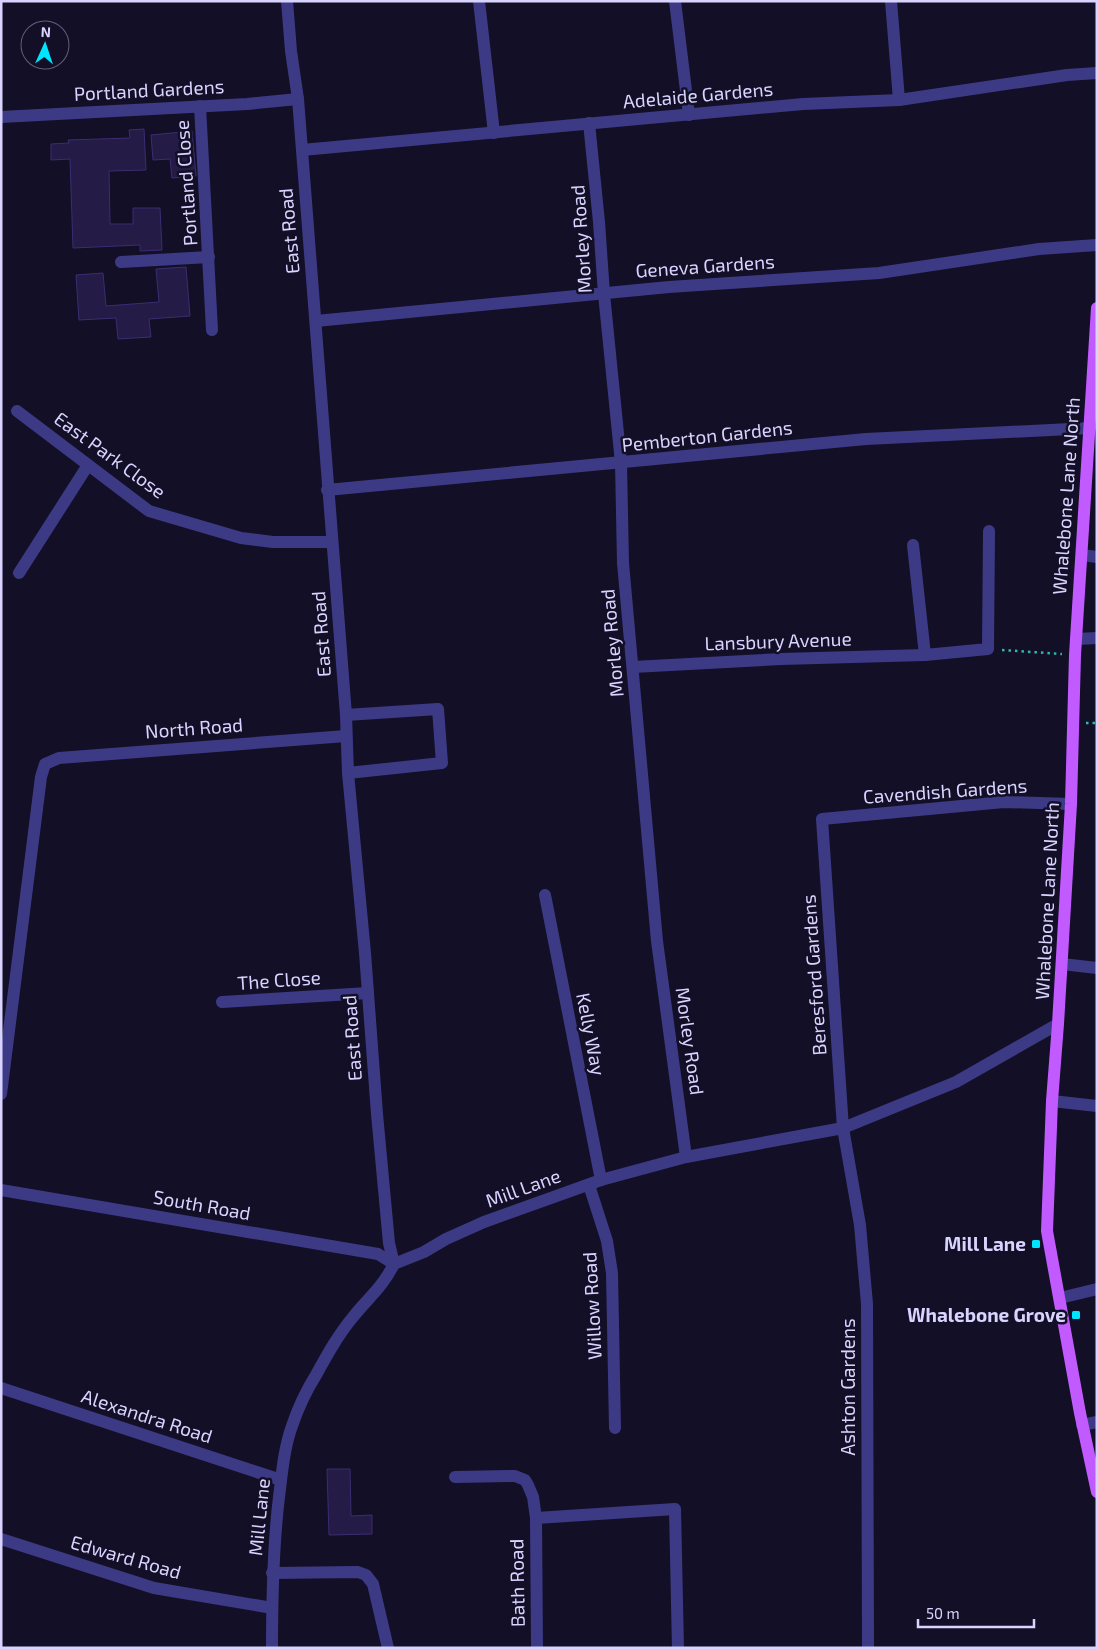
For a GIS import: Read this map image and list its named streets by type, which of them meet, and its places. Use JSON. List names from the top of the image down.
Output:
{
  "streets": {
    "main road": ["Whalebone Lane North"],
    "street": [
      "Portland Gardens",
      "Adelaide Gardens",
      "Portland Close",
      "East Road",
      "Morley Road",
      "Geneva Gardens",
      "Pemberton Gardens",
      "East Park Close",
      "Lansbury Avenue",
      "North Road",
      "Cavendish Gardens",
      "Beresford Gardens",
      "The Close",
      "Kelly Way",
      "Mill Lane",
      "South Road",
      "Willow Road",
      "Ashton Gardens",
      "Alexandra Road",
      "Edward Road",
      "Bath Road"
    ]
  },
  "crossings": [
    ["Portland Gardens", "Portland Close"],
    ["Portland Gardens", "East Road"],
    ["Adelaide Gardens", "East Road"],
    ["Adelaide Gardens", "Morley Road"],
    ["East Road", "Geneva Gardens"],
    ["East Road", "Pemberton Gardens"],
    ["East Road", "East Park Close"],
    ["East Road", "North Road"],
    ["East Road", "The Close"],
    ["East Road", "Mill Lane"],
    ["East Road", "South Road"],
    ["Morley Road", "Geneva Gardens"],
    ["Morley Road", "Pemberton Gardens"],
    ["Morley Road", "Lansbury Avenue"],
    ["Morley Road", "Mill Lane"],
    ["Pemberton Gardens", "Whalebone Lane North"],
    ["Whalebone Lane North", "Cavendish Gardens"],
    ["Whalebone Lane North", "Mill Lane"],
    ["Cavendish Gardens", "Beresford Gardens"],
    ["Beresford Gardens", "Mill Lane"],
    ["Beresford Gardens", "Ashton Gardens"],
    ["Kelly Way", "Mill Lane"],
    ["Kelly Way", "Willow Road"],
    ["Mill Lane", "South Road"],
    ["Mill Lane", "Willow Road"],
    ["Mill Lane", "Ashton Gardens"],
    ["Mill Lane", "Alexandra Road"],
    ["Mill Lane", "Edward Road"]
  ],
  "places": {
    "transit": ["Mill Lane", "Whalebone Grove"]
  },
  "scale_bar": "50 m",
  "north": "top"
}
